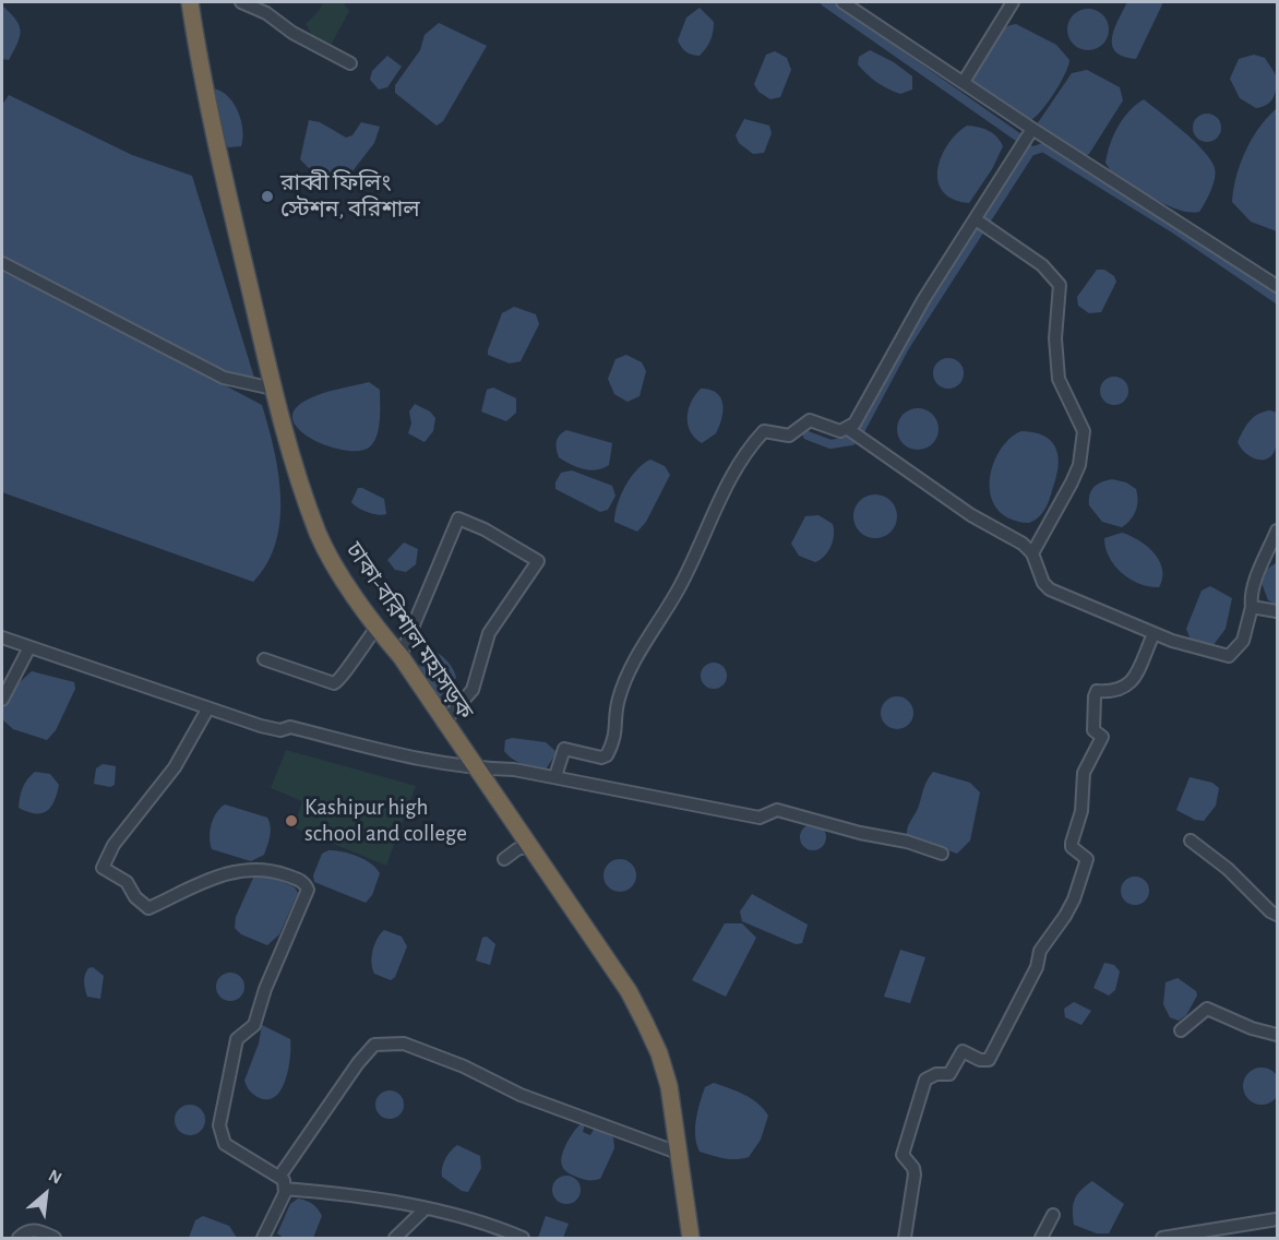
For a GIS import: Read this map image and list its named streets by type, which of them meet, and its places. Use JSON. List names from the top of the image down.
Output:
{
  "streets": {
    "highway": ["ঢাকা-বরিশাল মহাসড়ক"]
  },
  "places": ["রাব্বী ফিলিং স্টেশন, বরিশাল", "Kashipur high school and college"],
  "north": "top right"
}
